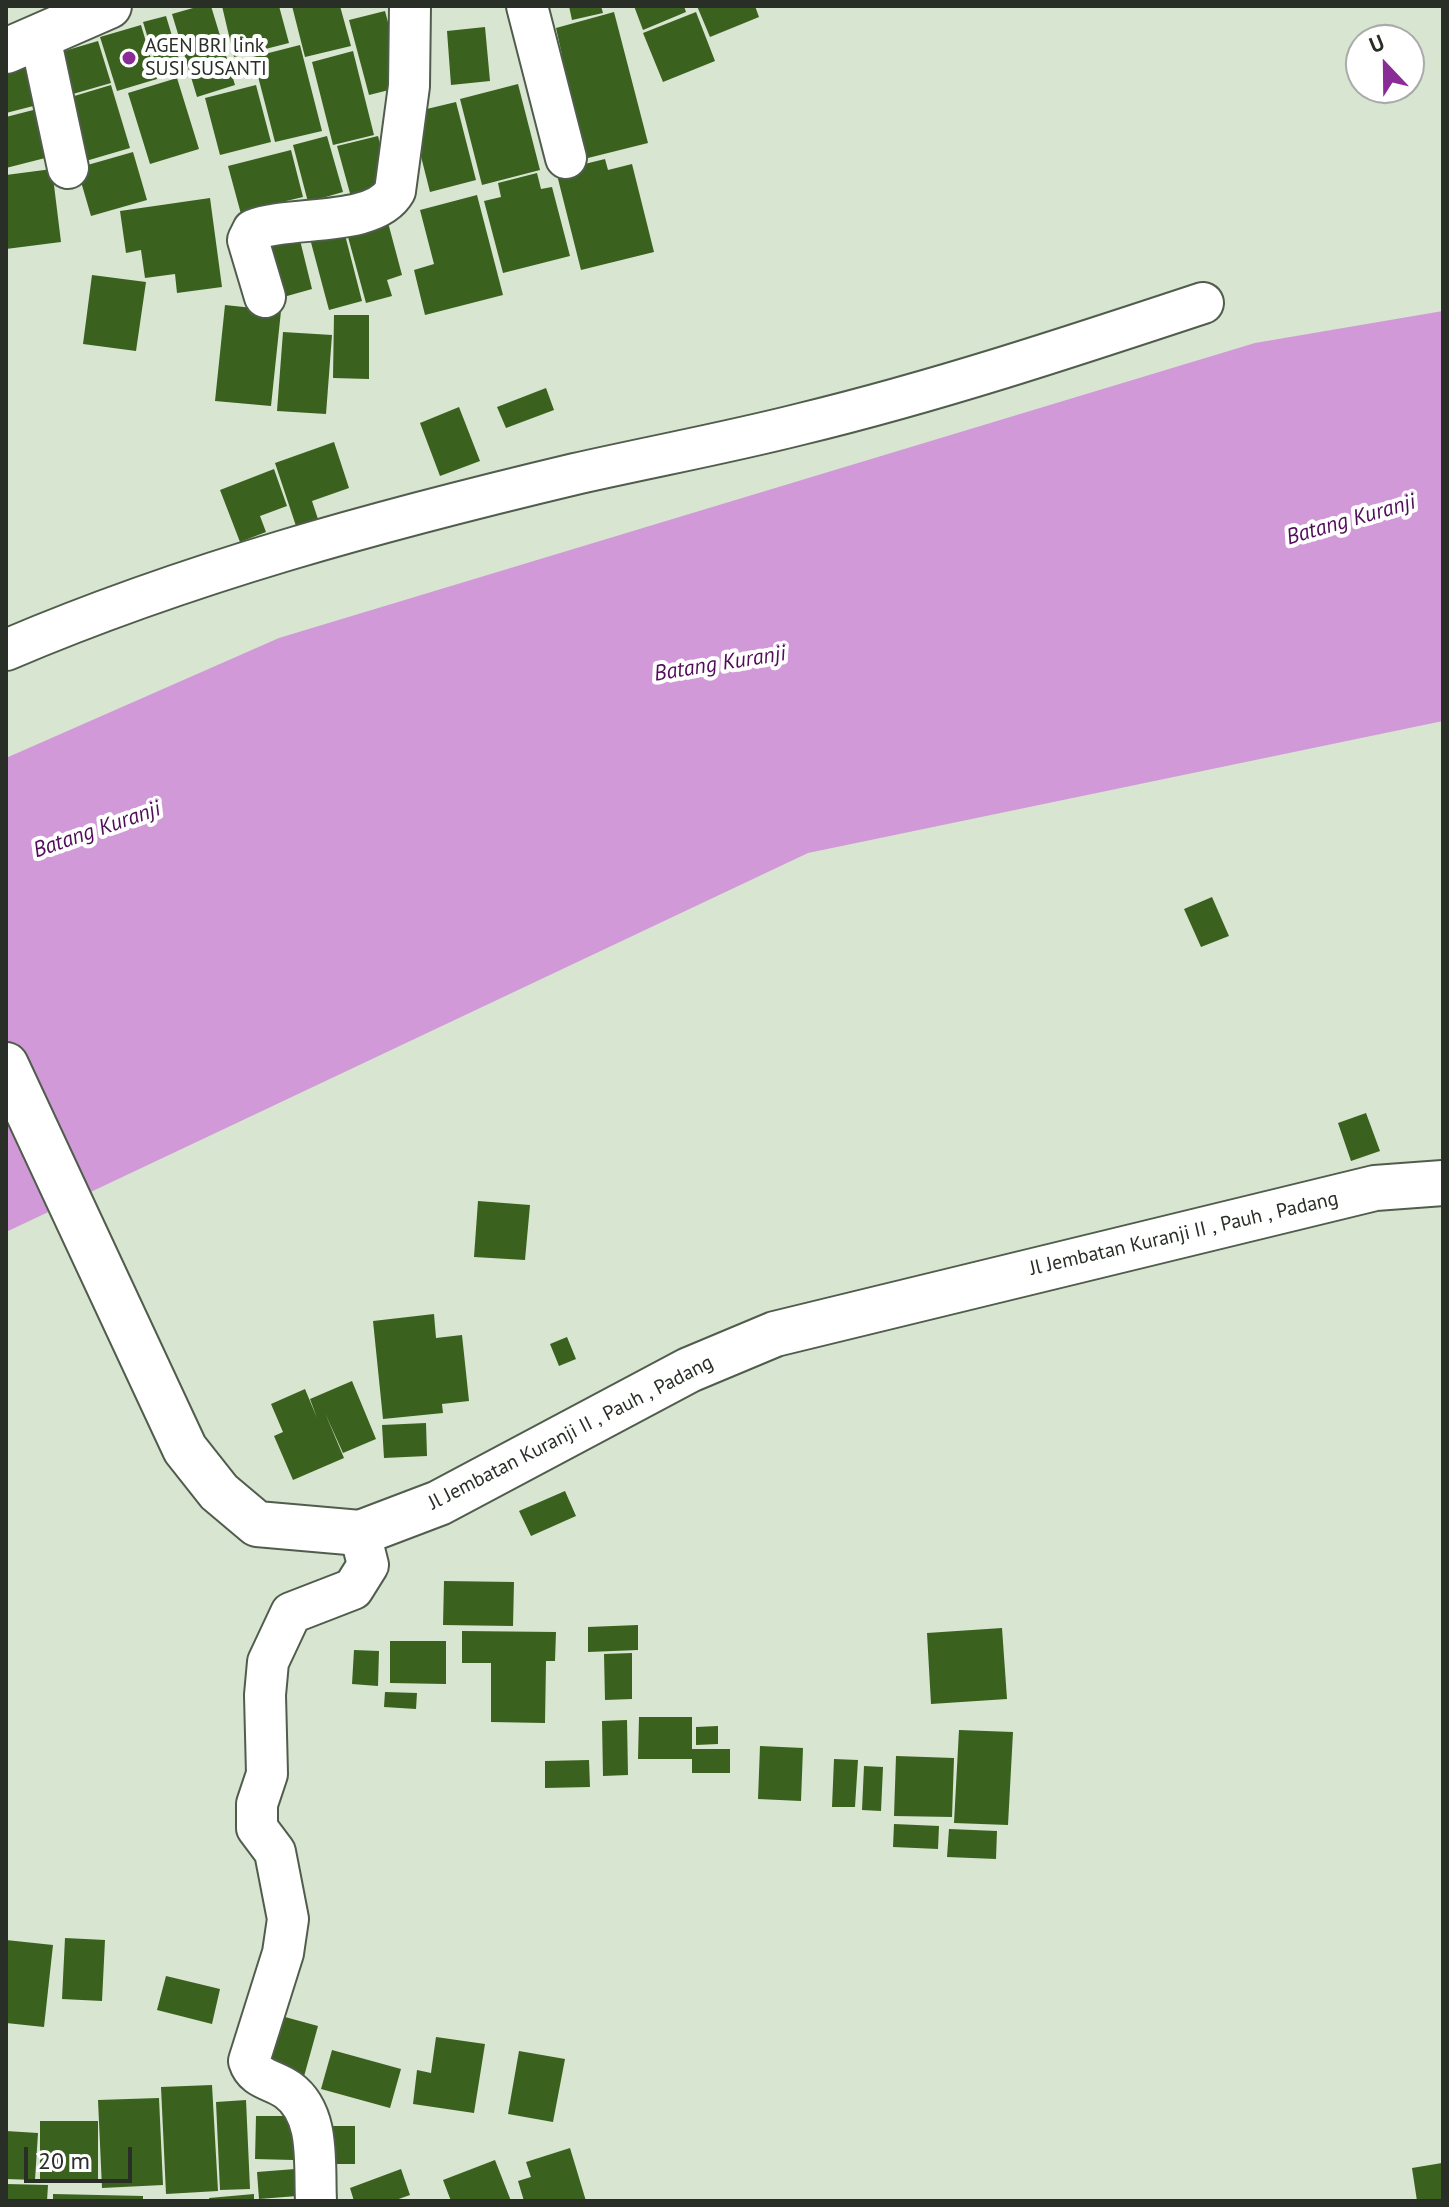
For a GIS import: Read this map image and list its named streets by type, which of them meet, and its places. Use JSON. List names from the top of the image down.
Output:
{
  "streets": {
    "street": ["Jl Jembatan Kuranji II , Pauh , Padang"]
  },
  "water": ["Batang Kuranji"],
  "places": ["AGEN BRI link SUSI SUSANTI"],
  "scale_bar": "20 m",
  "north": "top"
}
